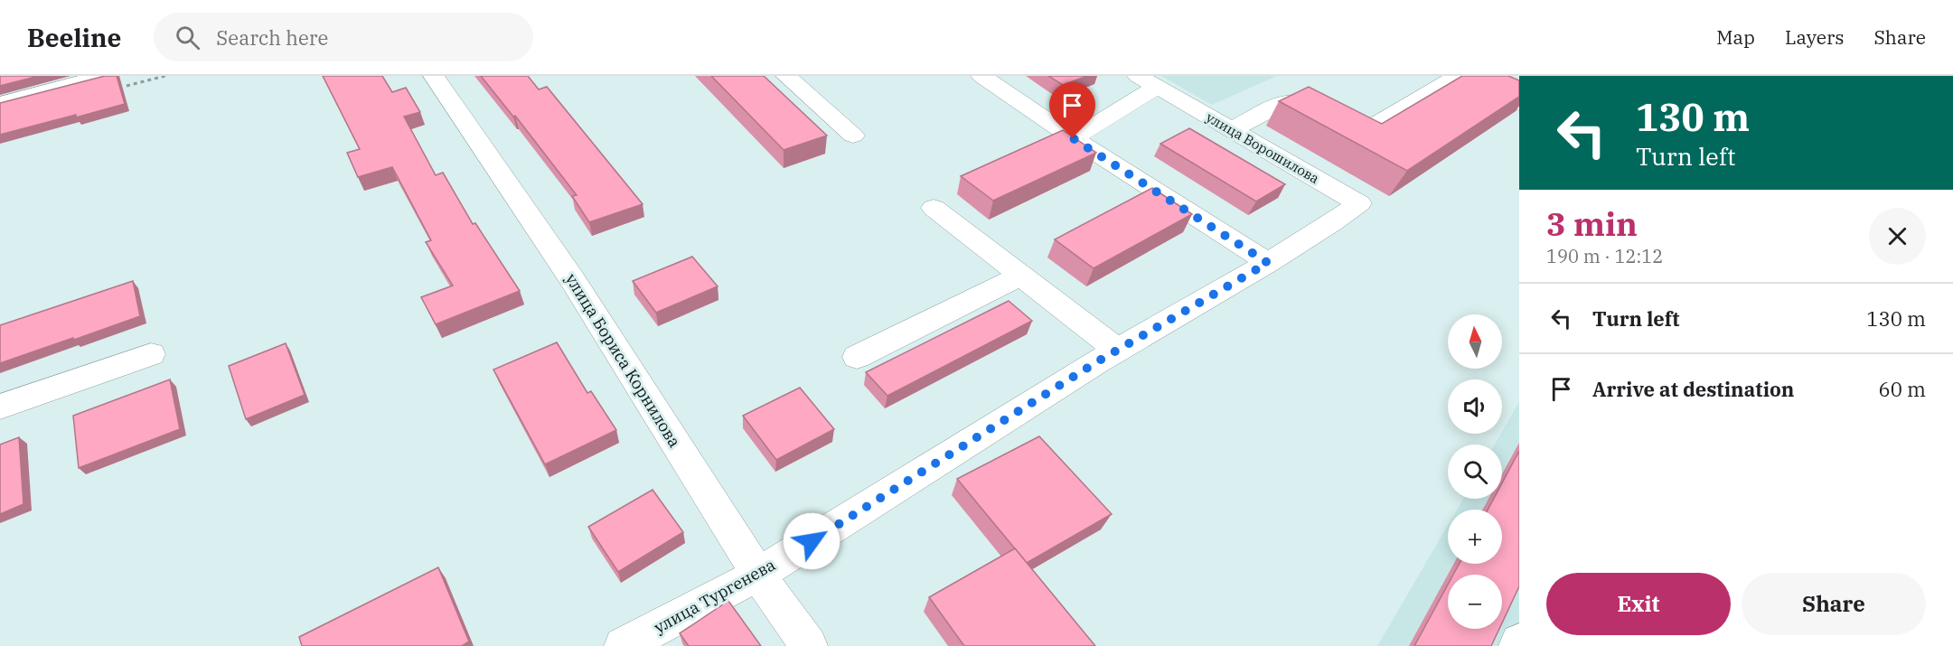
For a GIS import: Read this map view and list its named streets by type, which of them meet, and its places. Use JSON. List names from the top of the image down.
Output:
{
  "streets": {
    "street": ["улица Ворошилова", "улица Бориса Корнилова", "улица Тургенева"]
  },
  "crossings": [
    ["улица Ворошилова", "улица Тургенева"],
    ["улица Бориса Корнилова", "улица Тургенева"]
  ],
  "north": "top",
  "page": {
    "header": "Beeline",
    "search": "Search here",
    "nav": ["Map", "Layers", "Share"],
    "turn": ["130 m", "Turn left"],
    "heading": ["3 min", "190 m · 12:12"],
    "list": [
      {
        "name": "Turn left",
        "value": "130 m"
      },
      {
        "name": "Arrive at destination",
        "value": "60 m"
      }
    ],
    "map_buttons": ["+", "−"],
    "buttons": ["Exit", "Share"]
  }
}
